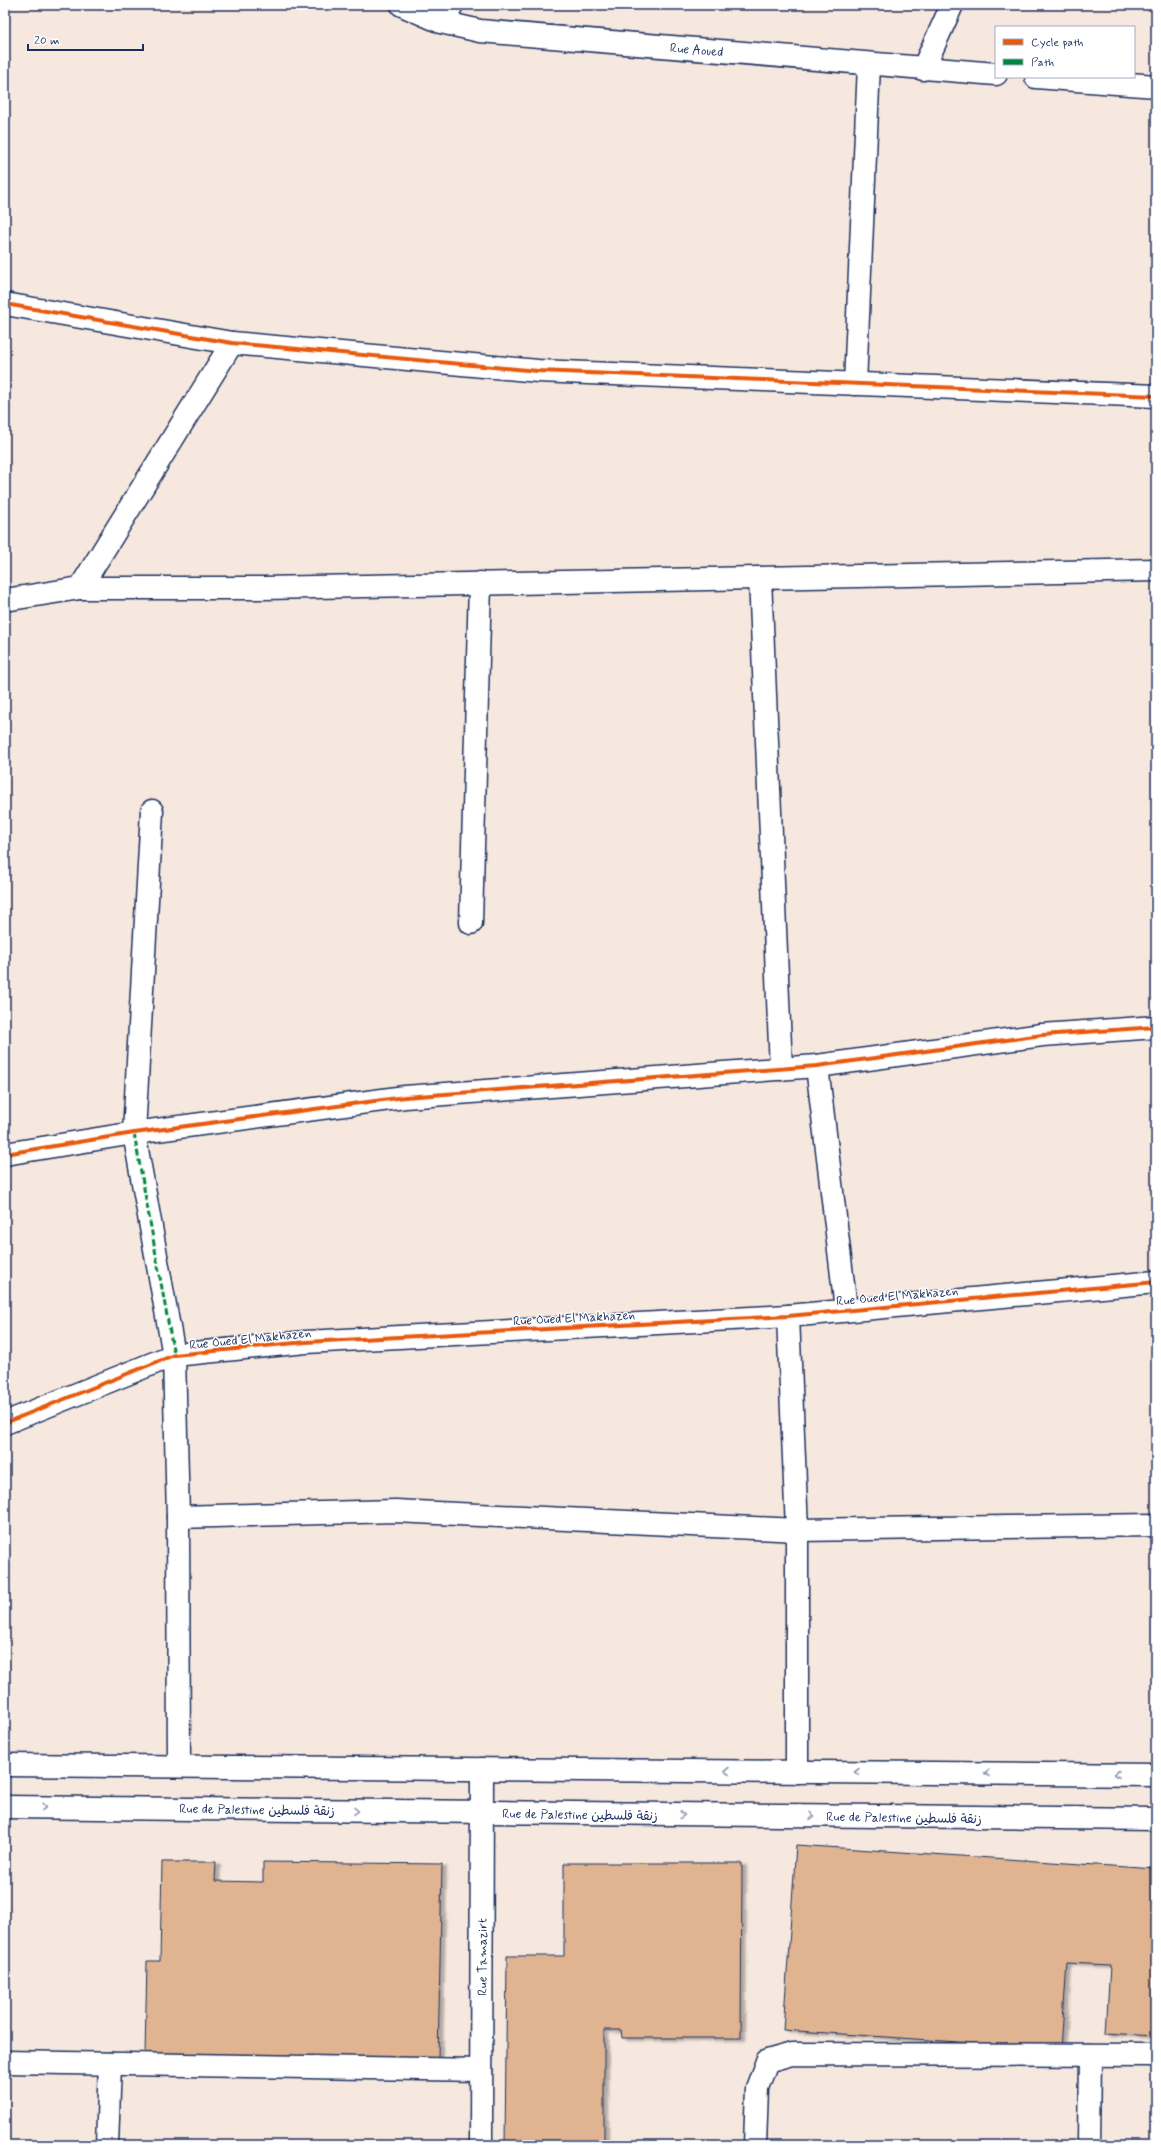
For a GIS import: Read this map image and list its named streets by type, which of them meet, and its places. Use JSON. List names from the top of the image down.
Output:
{
  "streets": {
    "street": [
      "Rue Aoued",
      "Rue Oued El Makhazen",
      "Rue de Palestine زنقة فلسطين",
      "Rue Tamazirt"
    ]
  },
  "crossings": [
    ["Rue de Palestine زنقة فلسطين", "Rue Tamazirt"]
  ],
  "legend": ["Cycle path", "Path"],
  "scale_bar": "20 m"
}
